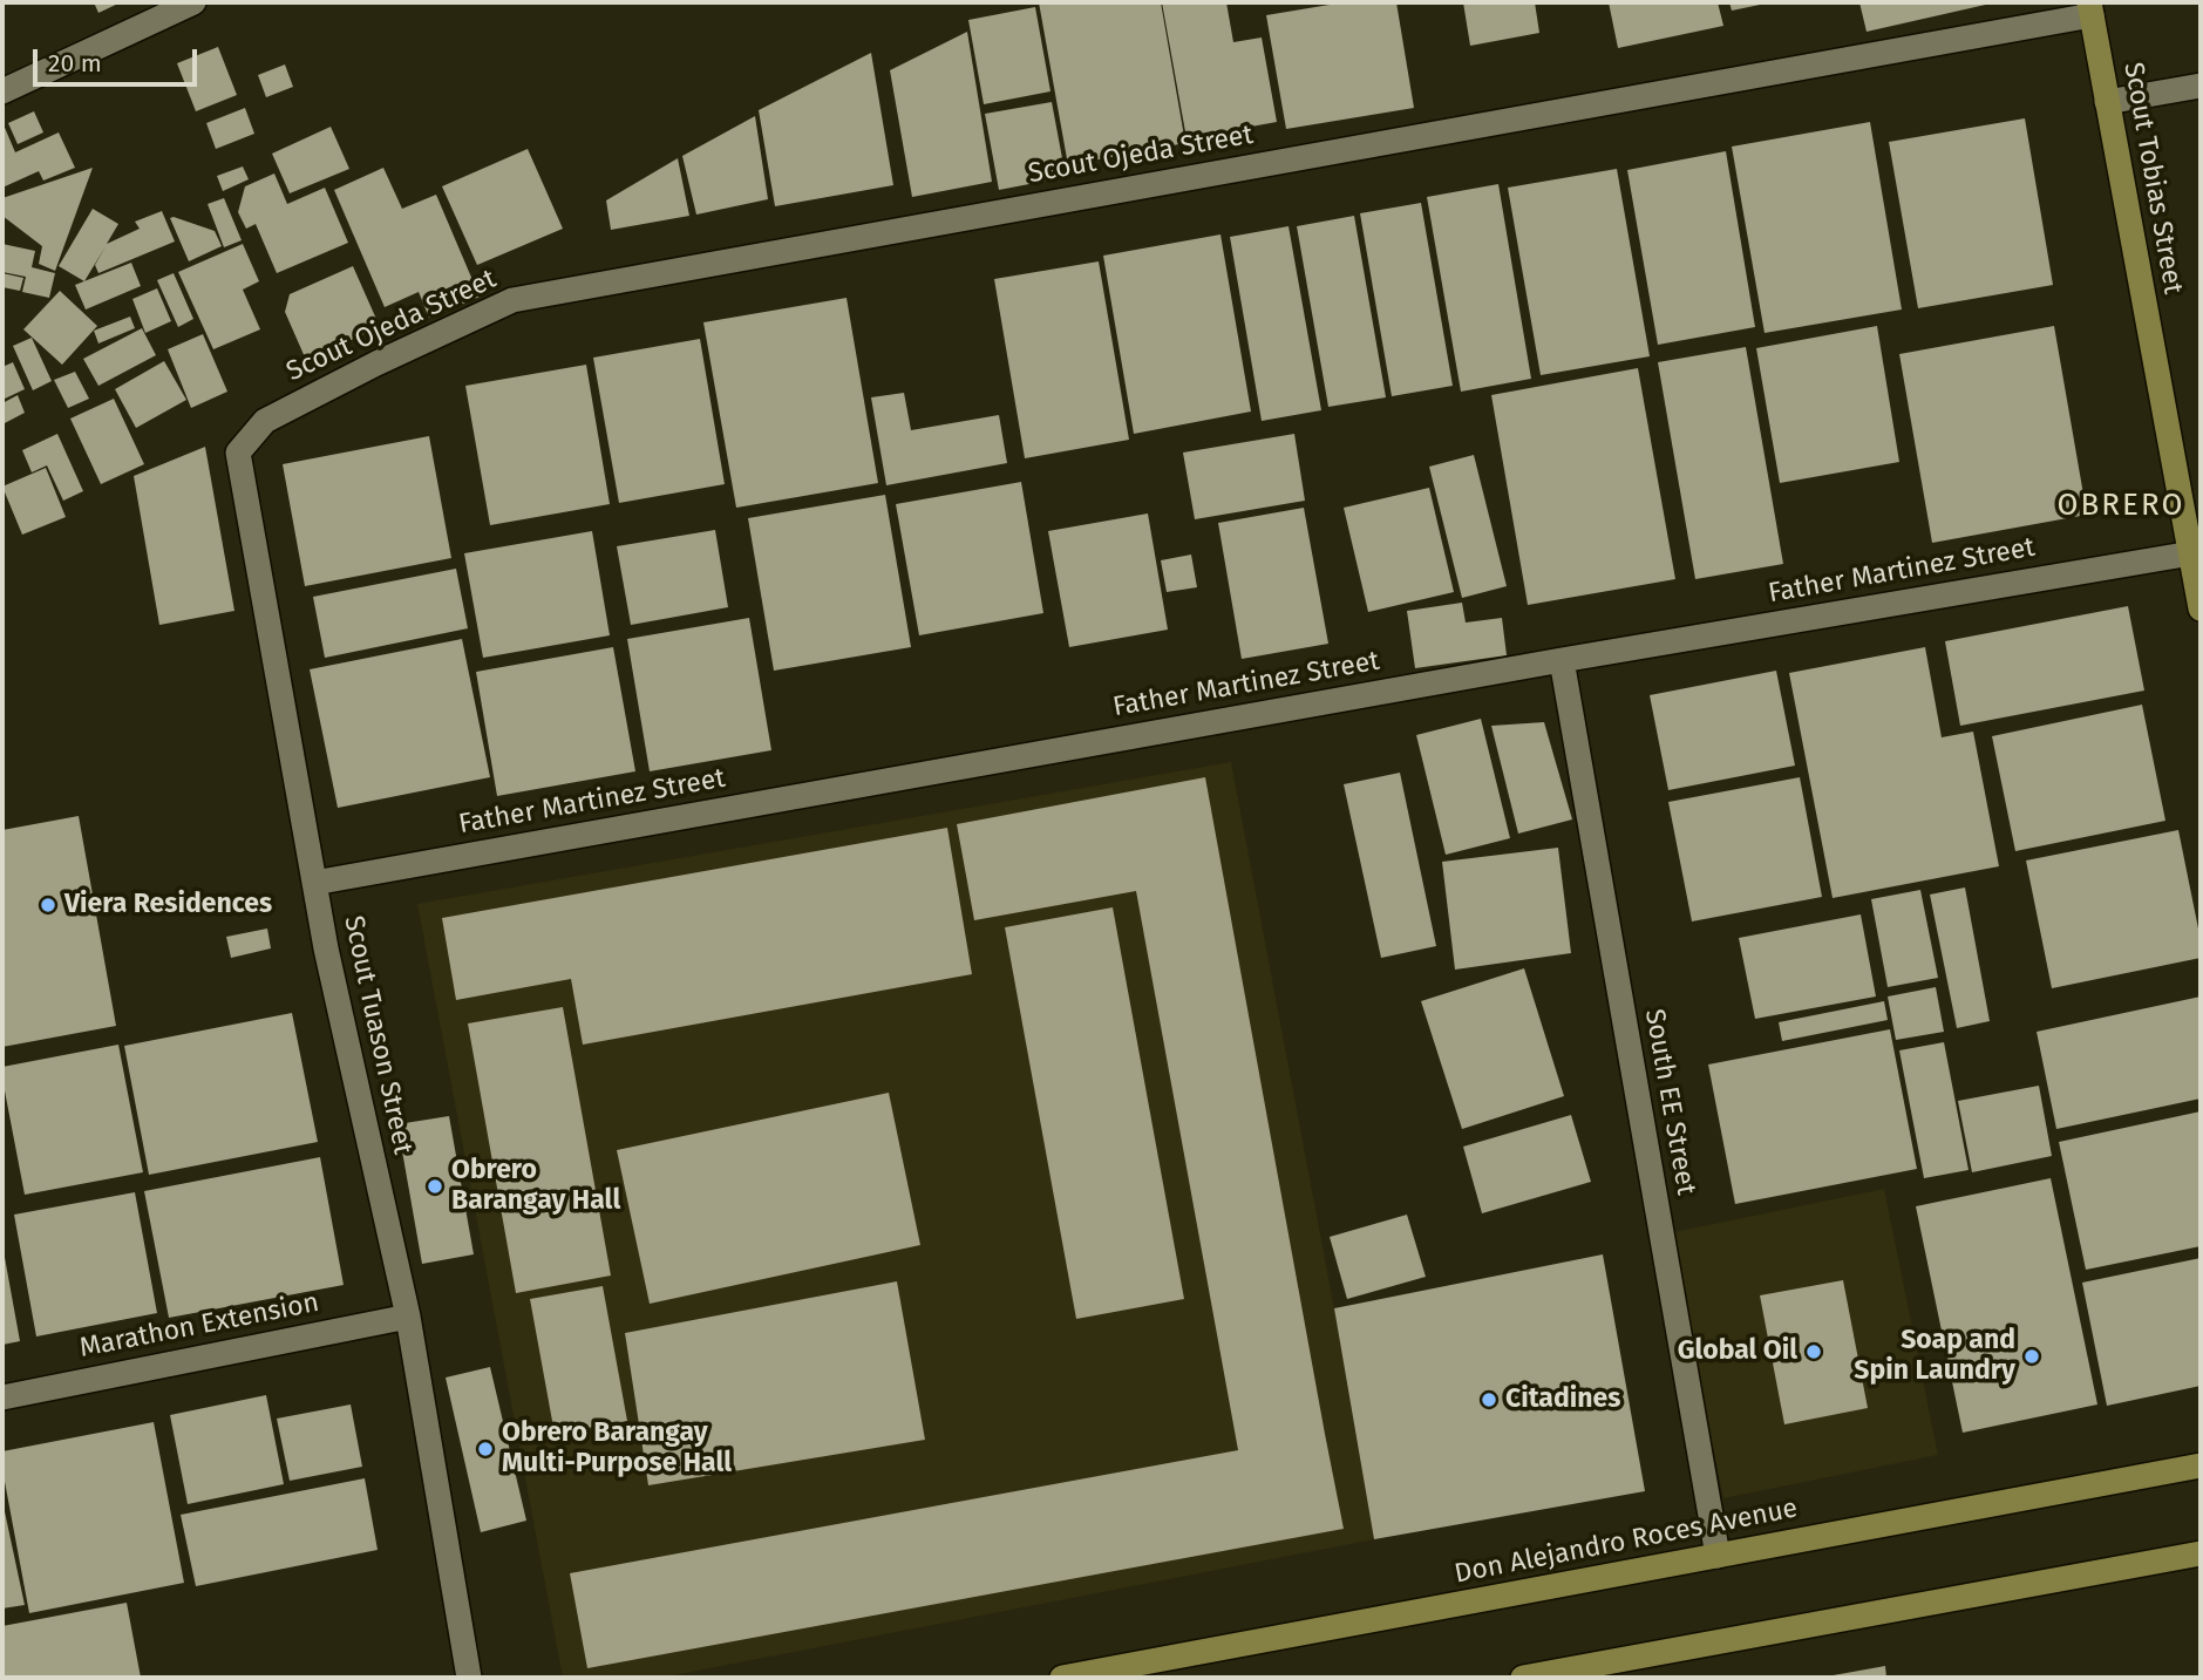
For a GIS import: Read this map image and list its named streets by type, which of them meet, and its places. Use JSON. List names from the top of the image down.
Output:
{
  "streets": {
    "main road": ["Scout Tobias Street", "Don Alejandro Roces Avenue"],
    "street": [
      "Scout Ojeda Street",
      "Father Martinez Street",
      "Scout Tuason Street",
      "South EE Street",
      "Marathon Extension"
    ]
  },
  "crossings": [
    ["Scout Ojeda Street", "Scout Tobias Street"],
    ["Scout Ojeda Street", "Scout Tuason Street"],
    ["Scout Tobias Street", "Father Martinez Street"],
    ["Father Martinez Street", "Scout Tuason Street"],
    ["Father Martinez Street", "South EE Street"],
    ["Scout Tuason Street", "Marathon Extension"],
    ["South EE Street", "Don Alejandro Roces Avenue"]
  ],
  "districts": ["OBRERO"],
  "places": [
    "Viera Residences",
    "Obrero Barangay Hall",
    "Global Oil",
    "Soap and Spin Laundry",
    "Citadines",
    "Obrero Barangay Multi-Purpose Hall"
  ],
  "scale_bar": "20 m"
}
